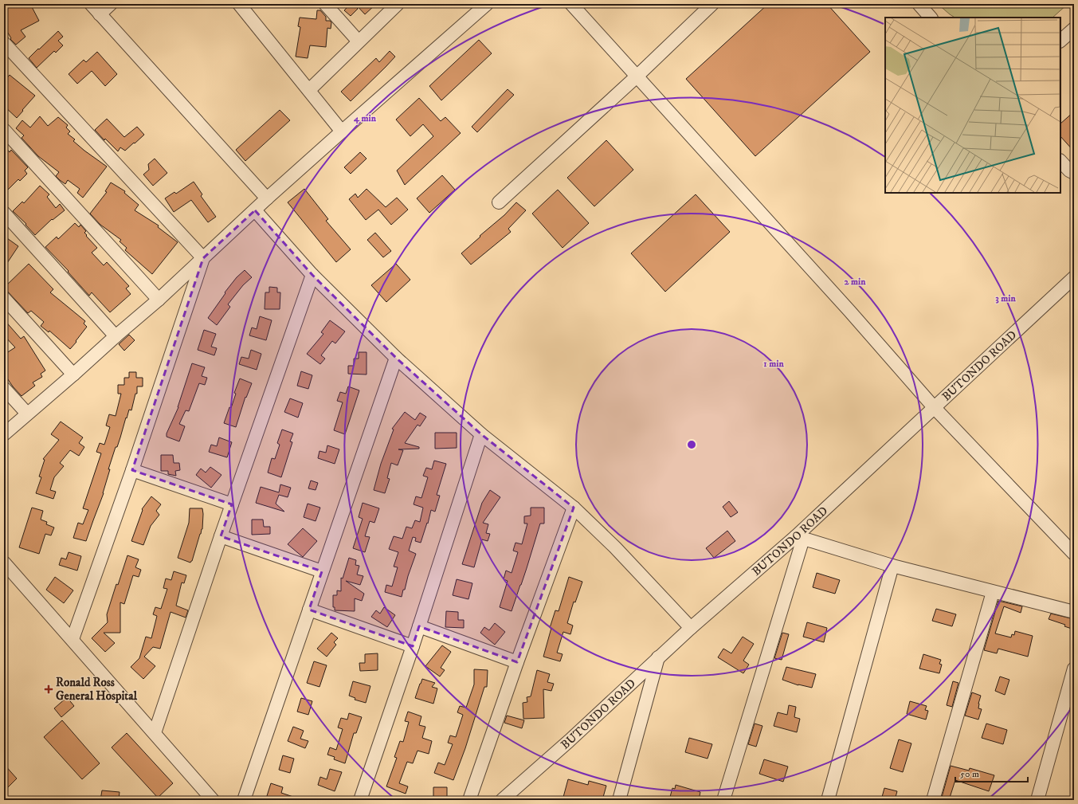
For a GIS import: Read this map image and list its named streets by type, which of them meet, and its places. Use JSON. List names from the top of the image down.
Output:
{
  "streets": {
    "street": ["BUTONDO ROAD"]
  },
  "places": {
    "health": ["Ronald Ross General Hospital"]
  },
  "scale_bar": "50 m",
  "rings": [
    "4 min",
    "2 min",
    "3 min",
    "1 min"
  ]
}
